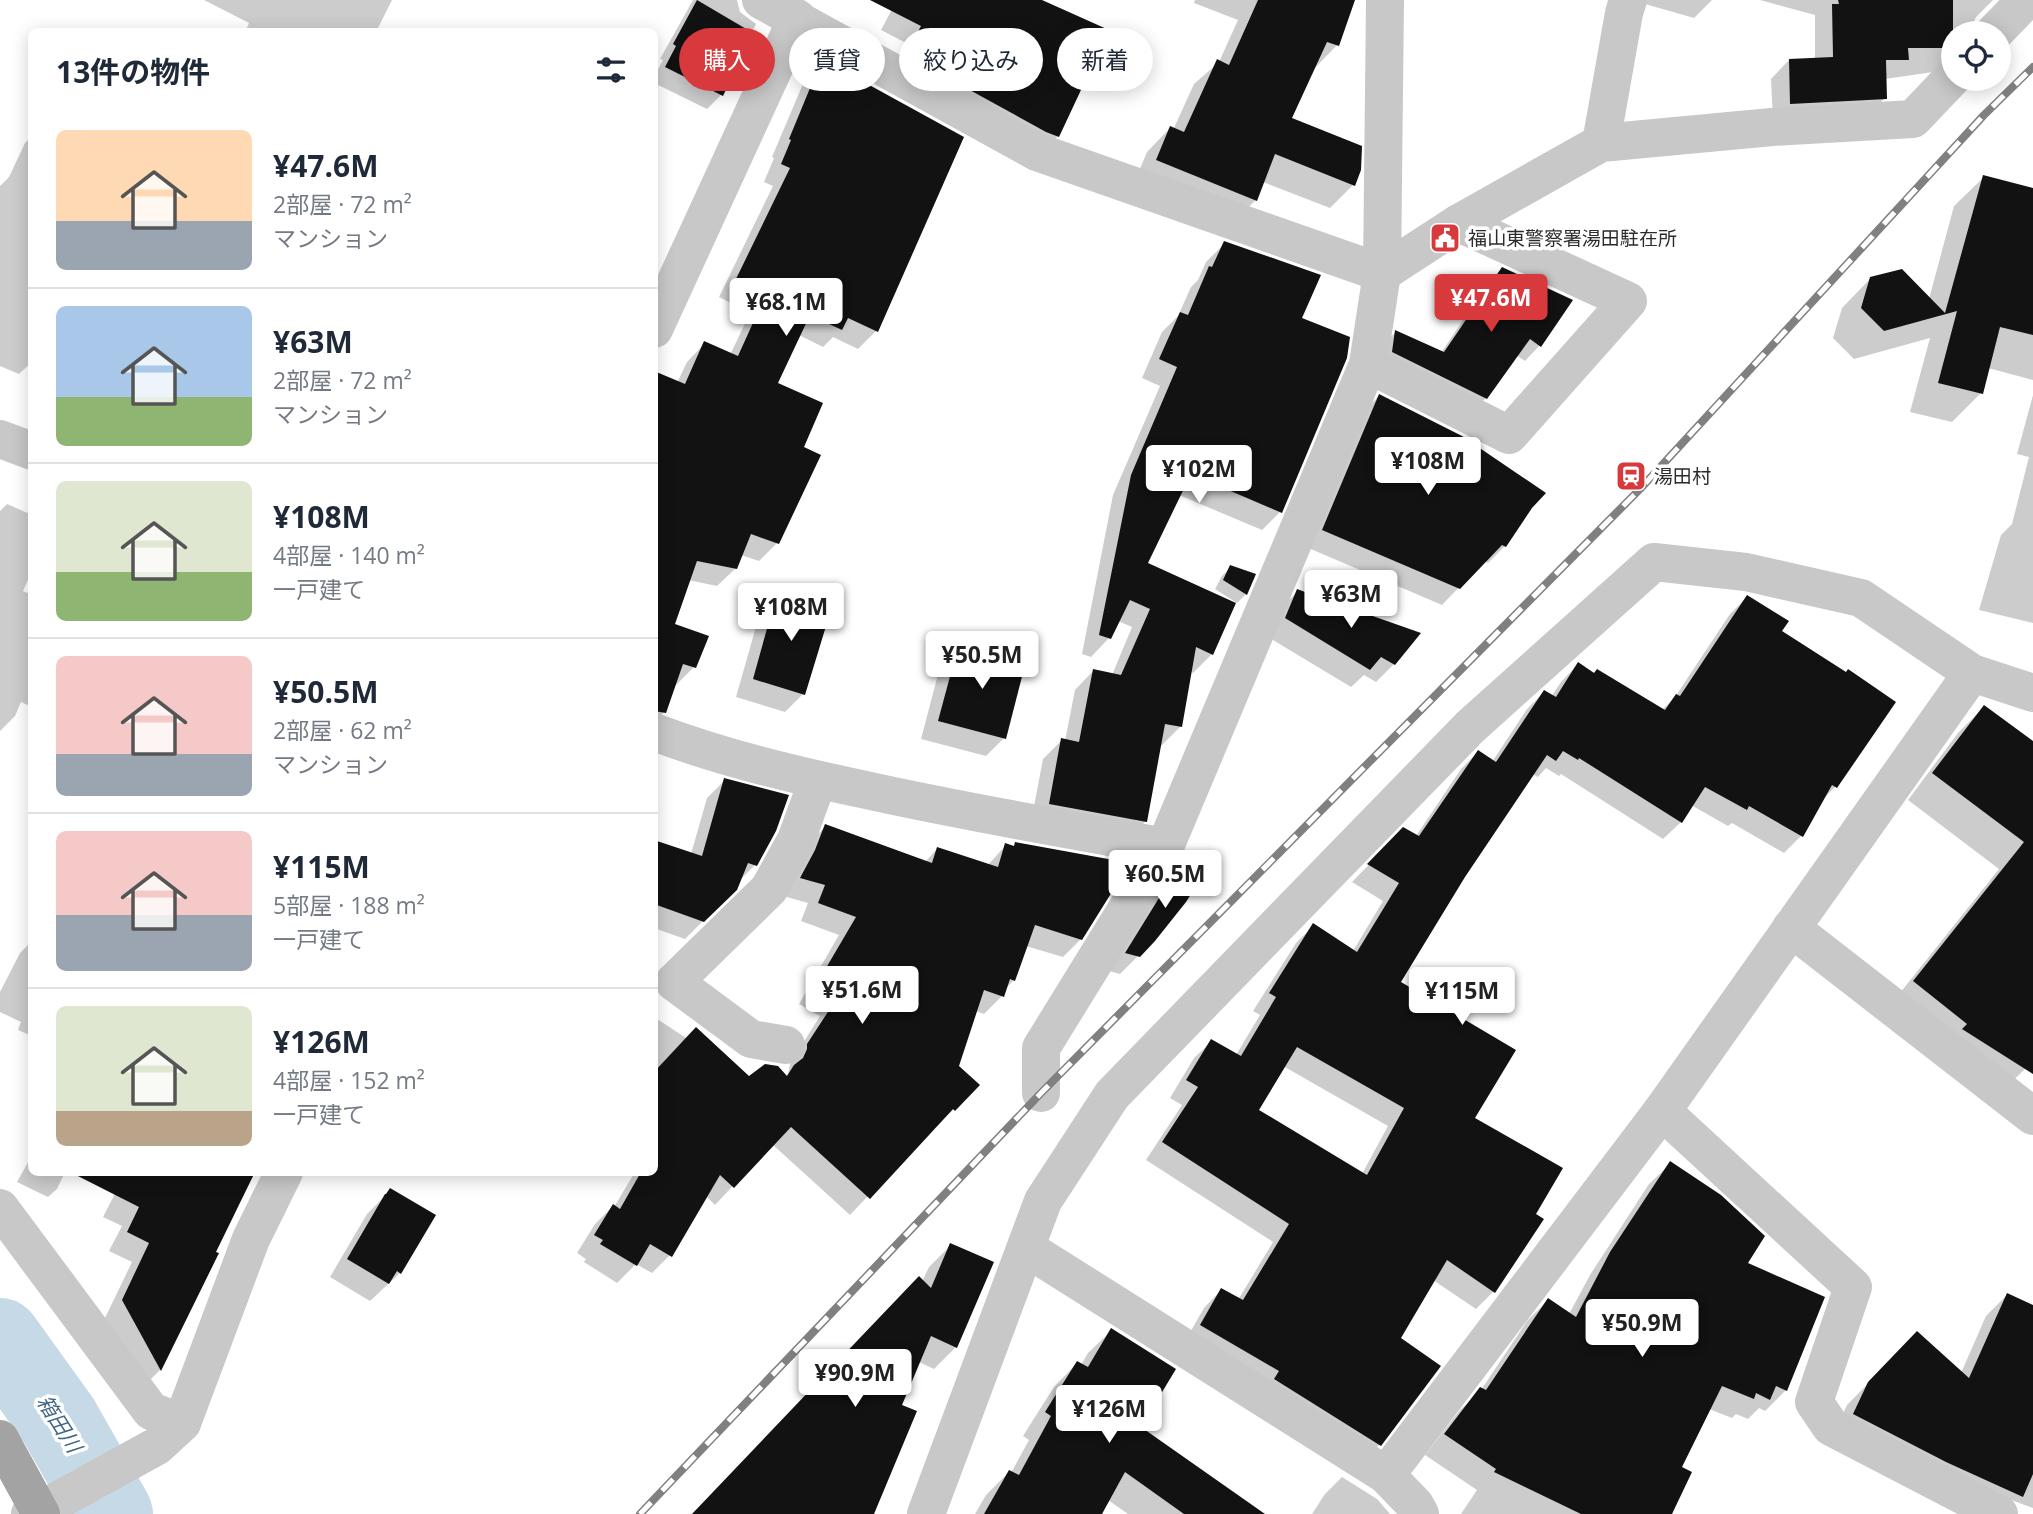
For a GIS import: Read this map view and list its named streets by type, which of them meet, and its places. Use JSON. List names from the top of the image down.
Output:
{
  "water": ["箱田川"],
  "places": {
    "public building": ["福山東警察署湯田駐在所"],
    "station": ["湯田村"]
  },
  "page": {
    "chip": [
      "購入",
      "賃貸",
      "絞り込み",
      "新着"
    ],
    "heading": "13件の物件",
    "list": [
      {
        "name": "¥47.6M",
        "note": "2部屋 · 72 m² · マンション"
      },
      {
        "name": "¥63M",
        "note": "2部屋 · 72 m² · マンション"
      },
      {
        "name": "¥108M",
        "note": "4部屋 · 140 m² · 一戸建て"
      },
      {
        "name": "¥50.5M",
        "note": "2部屋 · 62 m² · マンション"
      },
      {
        "name": "¥115M",
        "note": "5部屋 · 188 m² · 一戸建て"
      },
      {
        "name": "¥126M",
        "note": "4部屋 · 152 m² · 一戸建て"
      }
    ],
    "price": [
      "¥47.6M",
      "¥68.1M",
      "¥108M",
      "¥102M",
      "¥63M",
      "¥108M",
      "¥50.5M",
      "¥60.5M",
      "¥51.6M",
      "¥115M",
      "¥50.9M",
      "¥90.9M",
      "¥126M"
    ]
  }
}
